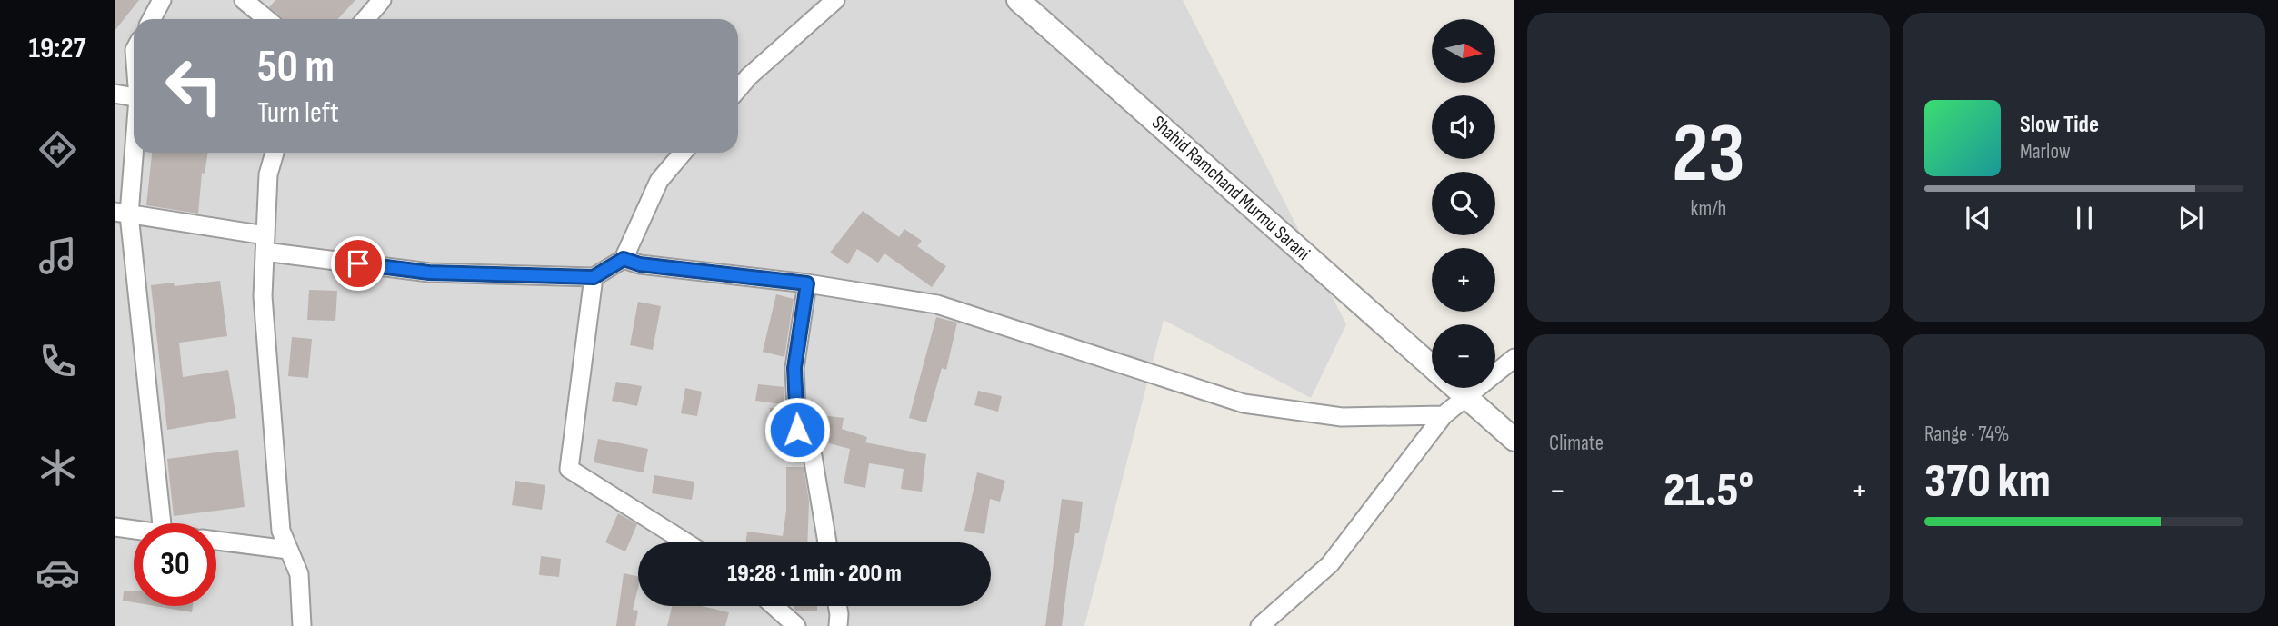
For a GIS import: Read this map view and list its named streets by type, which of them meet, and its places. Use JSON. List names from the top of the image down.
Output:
{
  "streets": {
    "street": ["Shahid Ramchand Murmu Sarani"]
  },
  "north": "right",
  "page": {
    "tabs": "19:27",
    "tile": [
      ["23", "km/h"],
      "Climate",
      ["Range · 74%", "370 km"]
    ],
    "map_buttons": ["+", "−"],
    "turn": ["50 m", "Turn left"],
    "song": ["Slow Tide", "Marlow"],
    "heat": ["−", "21.5°", "+"],
    "limit": "30",
    "trip": "19:28 · 1 min · 200 m"
  }
}
